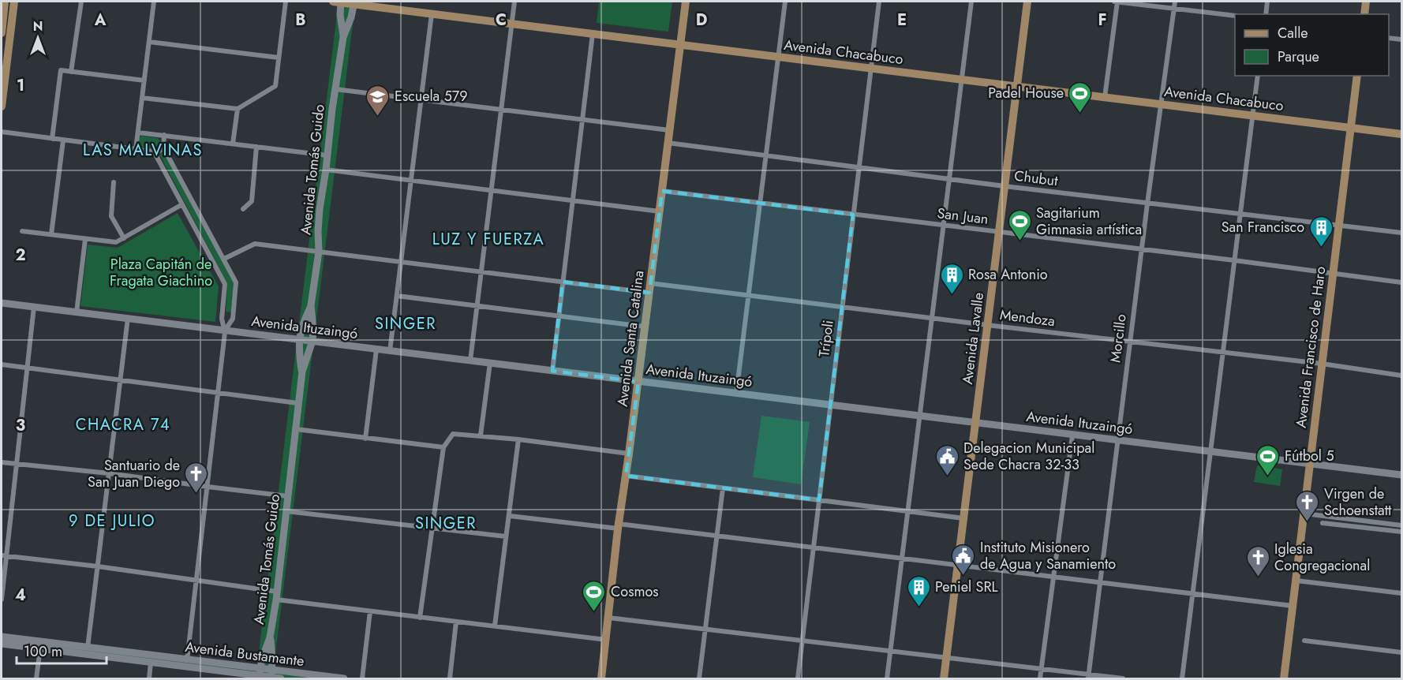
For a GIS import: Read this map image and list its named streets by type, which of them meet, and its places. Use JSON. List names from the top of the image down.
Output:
{
  "streets": {
    "main road": [
      "Avenida Chacabuco",
      "Avenida Tomás Guido",
      "Avenida Ituzaingó",
      "Avenida Santa Catalina",
      "Avenida Lavalle",
      "Avenida Francisco de Haro",
      "Avenida Bustamante"
    ],
    "street": [
      "Chubut",
      "San Juan",
      "Mendoza",
      "Trípoli",
      "Morcillo"
    ]
  },
  "crossings": [
    ["Avenida Chacabuco", "Avenida Tomás Guido"],
    ["Avenida Chacabuco", "Avenida Santa Catalina"],
    ["Avenida Chacabuco", "Trípoli"],
    ["Avenida Chacabuco", "Avenida Lavalle"],
    ["Avenida Chacabuco", "Morcillo"],
    ["Avenida Chacabuco", "Avenida Francisco de Haro"],
    ["Avenida Tomás Guido", "Mendoza"],
    ["Avenida Tomás Guido", "Avenida Ituzaingó"],
    ["Avenida Tomás Guido", "Avenida Bustamante"],
    ["Chubut", "Avenida Santa Catalina"],
    ["Chubut", "Trípoli"],
    ["Chubut", "Avenida Lavalle"],
    ["Chubut", "Morcillo"],
    ["Chubut", "Avenida Francisco de Haro"],
    ["San Juan", "Avenida Santa Catalina"],
    ["San Juan", "Trípoli"],
    ["San Juan", "Avenida Lavalle"],
    ["San Juan", "Morcillo"],
    ["San Juan", "Avenida Francisco de Haro"],
    ["Mendoza", "Avenida Santa Catalina"],
    ["Mendoza", "Trípoli"],
    ["Mendoza", "Avenida Lavalle"],
    ["Mendoza", "Morcillo"],
    ["Mendoza", "Avenida Francisco de Haro"],
    ["Avenida Ituzaingó", "Avenida Santa Catalina"],
    ["Avenida Ituzaingó", "Trípoli"],
    ["Avenida Ituzaingó", "Avenida Lavalle"],
    ["Avenida Ituzaingó", "Morcillo"],
    ["Avenida Ituzaingó", "Avenida Francisco de Haro"]
  ],
  "districts": [
    "LAS MALVINAS",
    "LUZ Y FUERZA",
    "SINGER",
    "CHACRA 74",
    "9 DE JULIO",
    "SINGER"
  ],
  "parks": ["Plaza Capitán de Fragata Giachino"],
  "places": {
    "sports": [
      "Padel House",
      "Sagitarium Gimnasia artística",
      "Fútbol 5",
      "Cosmos"
    ],
    "school or university": ["Escuela 579"],
    "building": ["San Francisco", "Rosa Antonio", "Peniel SRL"],
    "public building": ["Delegacion Municipal Sede Chacra 32-33", "Instituto Misionero de Agua y Sanamiento"],
    "church": ["Santuario de San Juan Diego", "Virgen de Schoenstatt", "Iglesia Congregacional"]
  },
  "legend": ["Calle", "Parque"],
  "scale_bar": "100 m",
  "north": "top",
  "grid": {
    "columns": [
      "A",
      "B",
      "C",
      "D",
      "E",
      "F"
    ],
    "rows": [
      "1",
      "2",
      "3",
      "4"
    ]
  }
}
